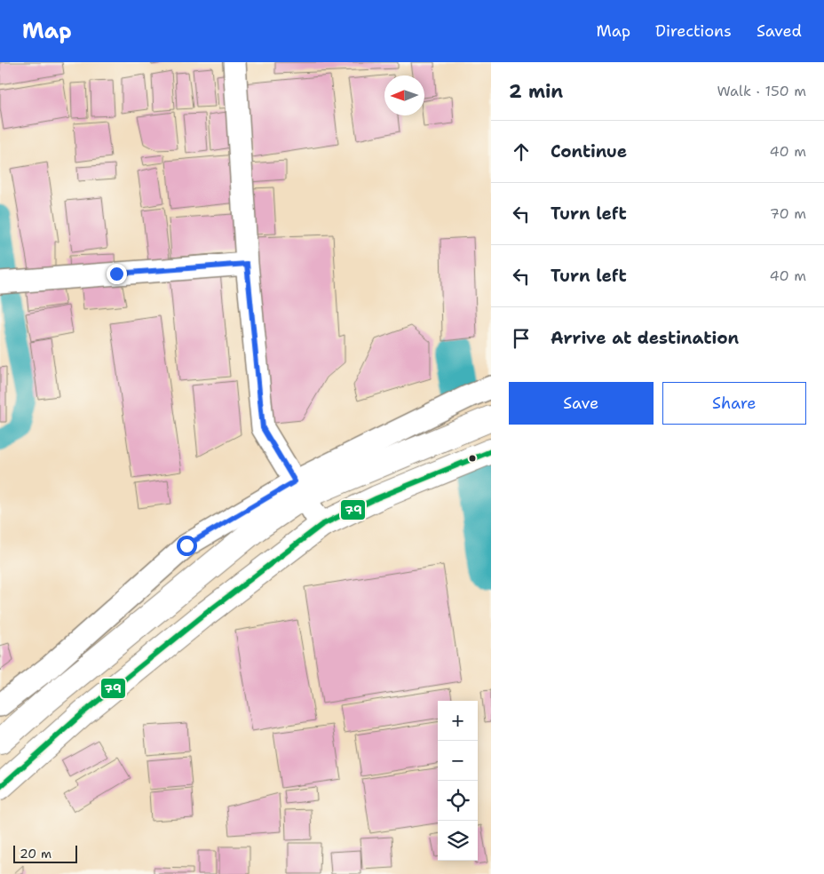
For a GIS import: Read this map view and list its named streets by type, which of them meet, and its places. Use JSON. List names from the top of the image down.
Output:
{
  "lines": ["transit line 79"],
  "scale_bar": "20 m",
  "north": "left",
  "page": {
    "header": "Map",
    "nav": ["Map", "Directions", "Saved"],
    "heading": ["2 min", "Walk · 150 m"],
    "list": [
      ["Continue", "40 m"],
      ["Turn left", "70 m"],
      ["Turn left", "40 m"],
      "Arrive at destination"
    ],
    "buttons": ["Save", "Share"],
    "map_buttons": ["+", "−"],
    "scale": "20 m"
  }
}
